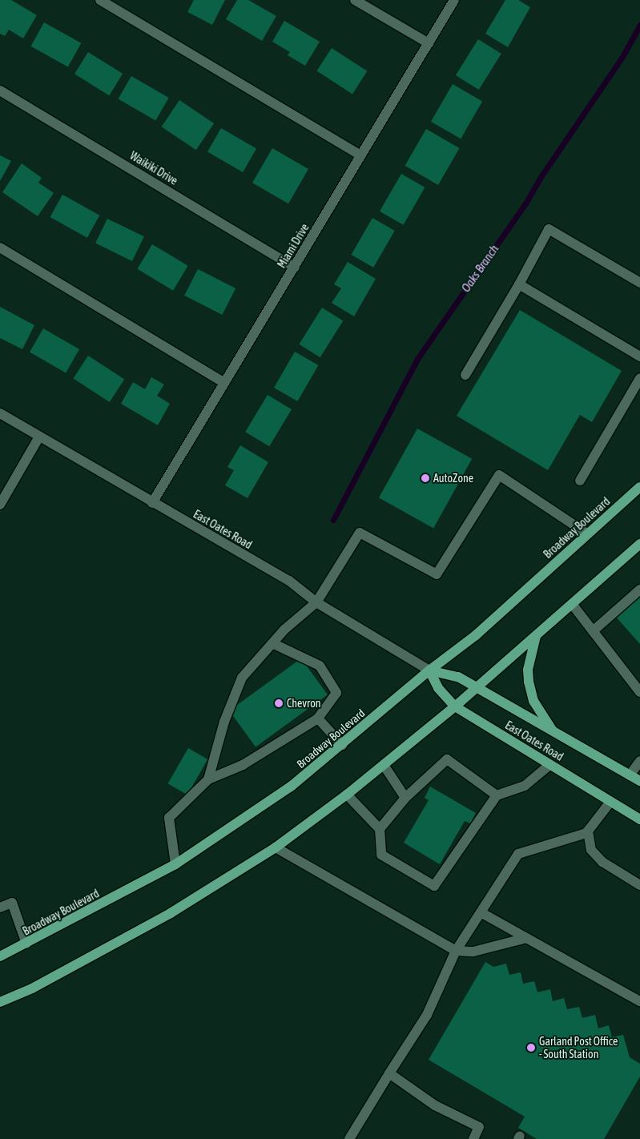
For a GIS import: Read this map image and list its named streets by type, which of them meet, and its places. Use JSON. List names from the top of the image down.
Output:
{
  "streets": {
    "main road": ["Broadway Boulevard", "East Oates Road"],
    "street": ["Waikiki Drive", "Miami Drive"]
  },
  "crossings": [
    ["Waikiki Drive", "Miami Drive"],
    ["Miami Drive", "East Oates Road"],
    ["Broadway Boulevard", "East Oates Road"]
  ],
  "water": ["Oaks Branch"],
  "places": ["AutoZone", "Chevron", "Garland Post Office - South Station"]
}
